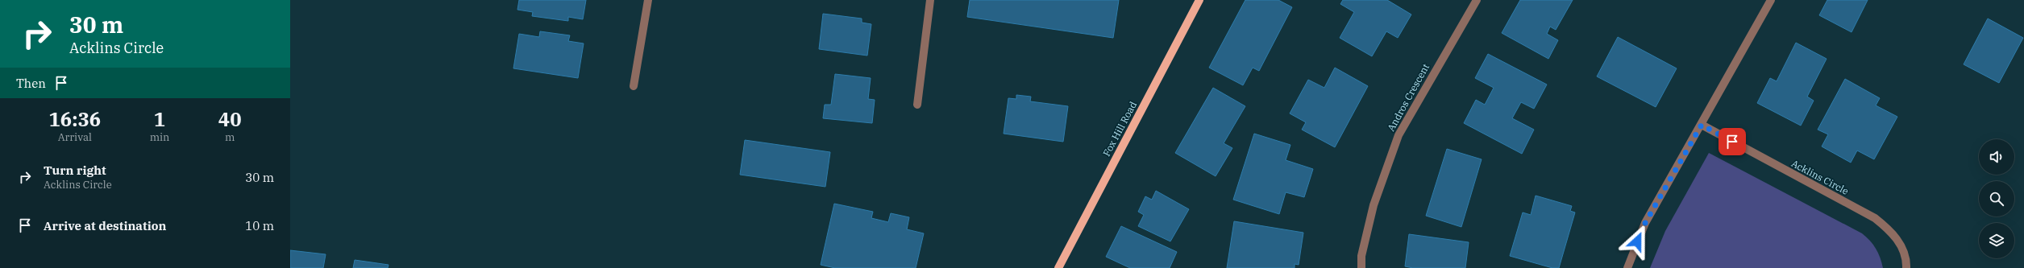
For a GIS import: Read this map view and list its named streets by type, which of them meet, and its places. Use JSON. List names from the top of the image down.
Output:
{
  "streets": {
    "main road": ["Fox Hill Road"],
    "street": ["Andros Crescent", "Acklins Circle"]
  },
  "page": {
    "turn": ["30 m", "Acklins Circle"],
    "then": "Then",
    "eta": [
      "16:36",
      "Arrival",
      "1",
      "min",
      "40",
      "m"
    ],
    "list": [
      {
        "name": "Turn right",
        "note": "Acklins Circle",
        "value": "30 m"
      },
      {
        "name": "Arrive at destination",
        "value": "10 m"
      }
    ]
  }
}
